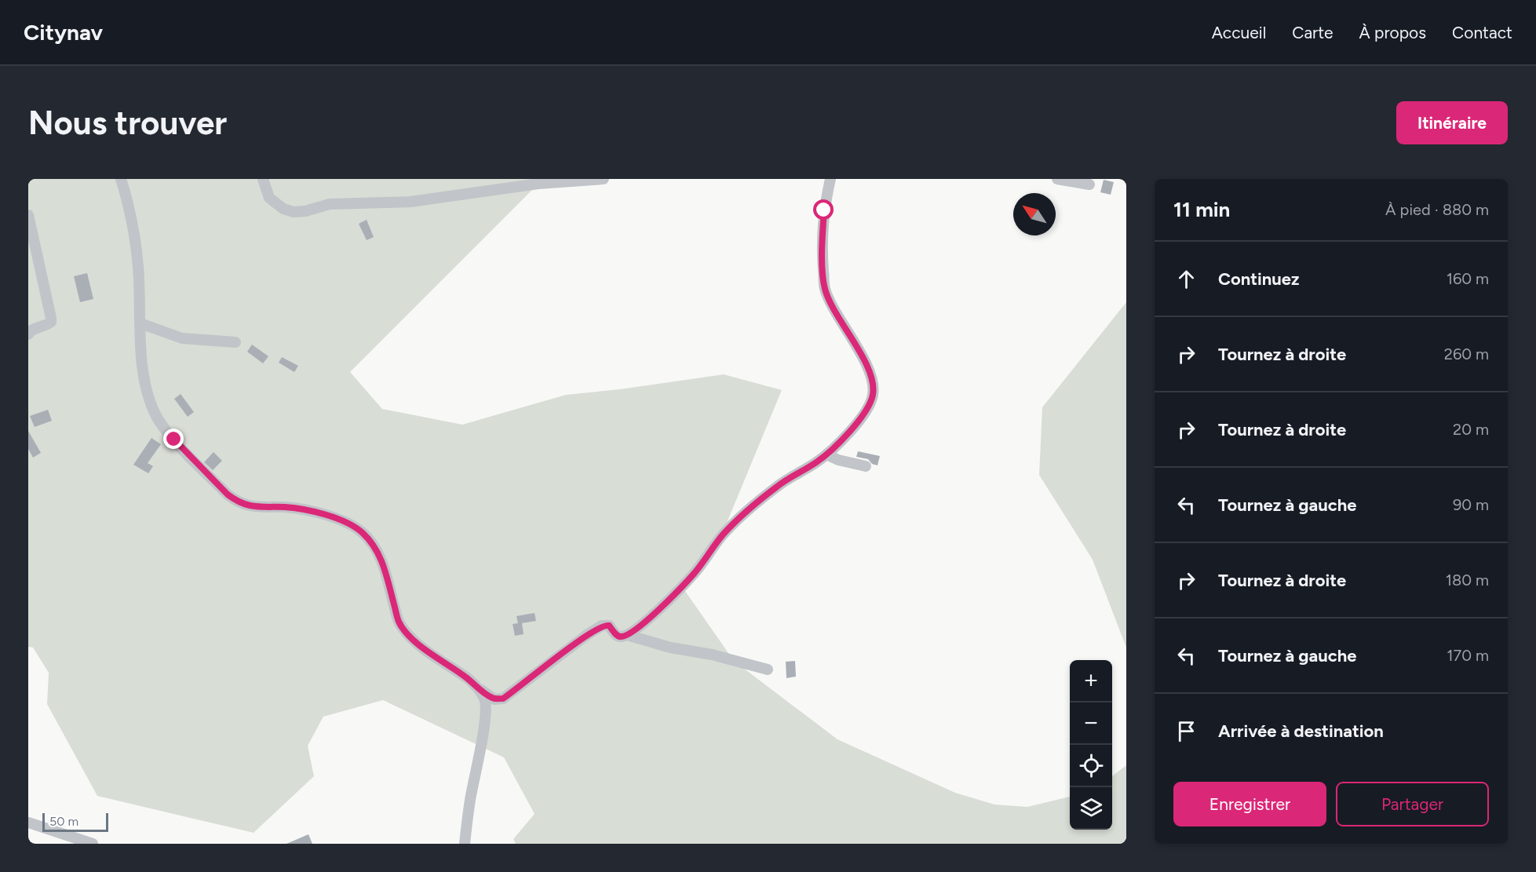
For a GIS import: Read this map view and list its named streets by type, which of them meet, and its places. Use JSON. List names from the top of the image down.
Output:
{
  "scale_bar": "50 m",
  "north": "top left",
  "page": {
    "header": "Citynav",
    "nav": [
      "Accueil",
      "Carte",
      "À propos",
      "Contact"
    ],
    "buttons": [
      "Itinéraire",
      ["Enregistrer", "Partager"]
    ],
    "title": "Nous trouver",
    "heading": ["11 min", "À pied · 880 m"],
    "list": [
      ["Continuez", "160 m"],
      ["Tournez à droite", "260 m"],
      ["Tournez à droite", "20 m"],
      ["Tournez à gauche", "90 m"],
      ["Tournez à droite", "180 m"],
      ["Tournez à gauche", "170 m"],
      "Arrivée à destination"
    ],
    "map_buttons": ["+", "−"],
    "scale": "50 m"
  }
}
